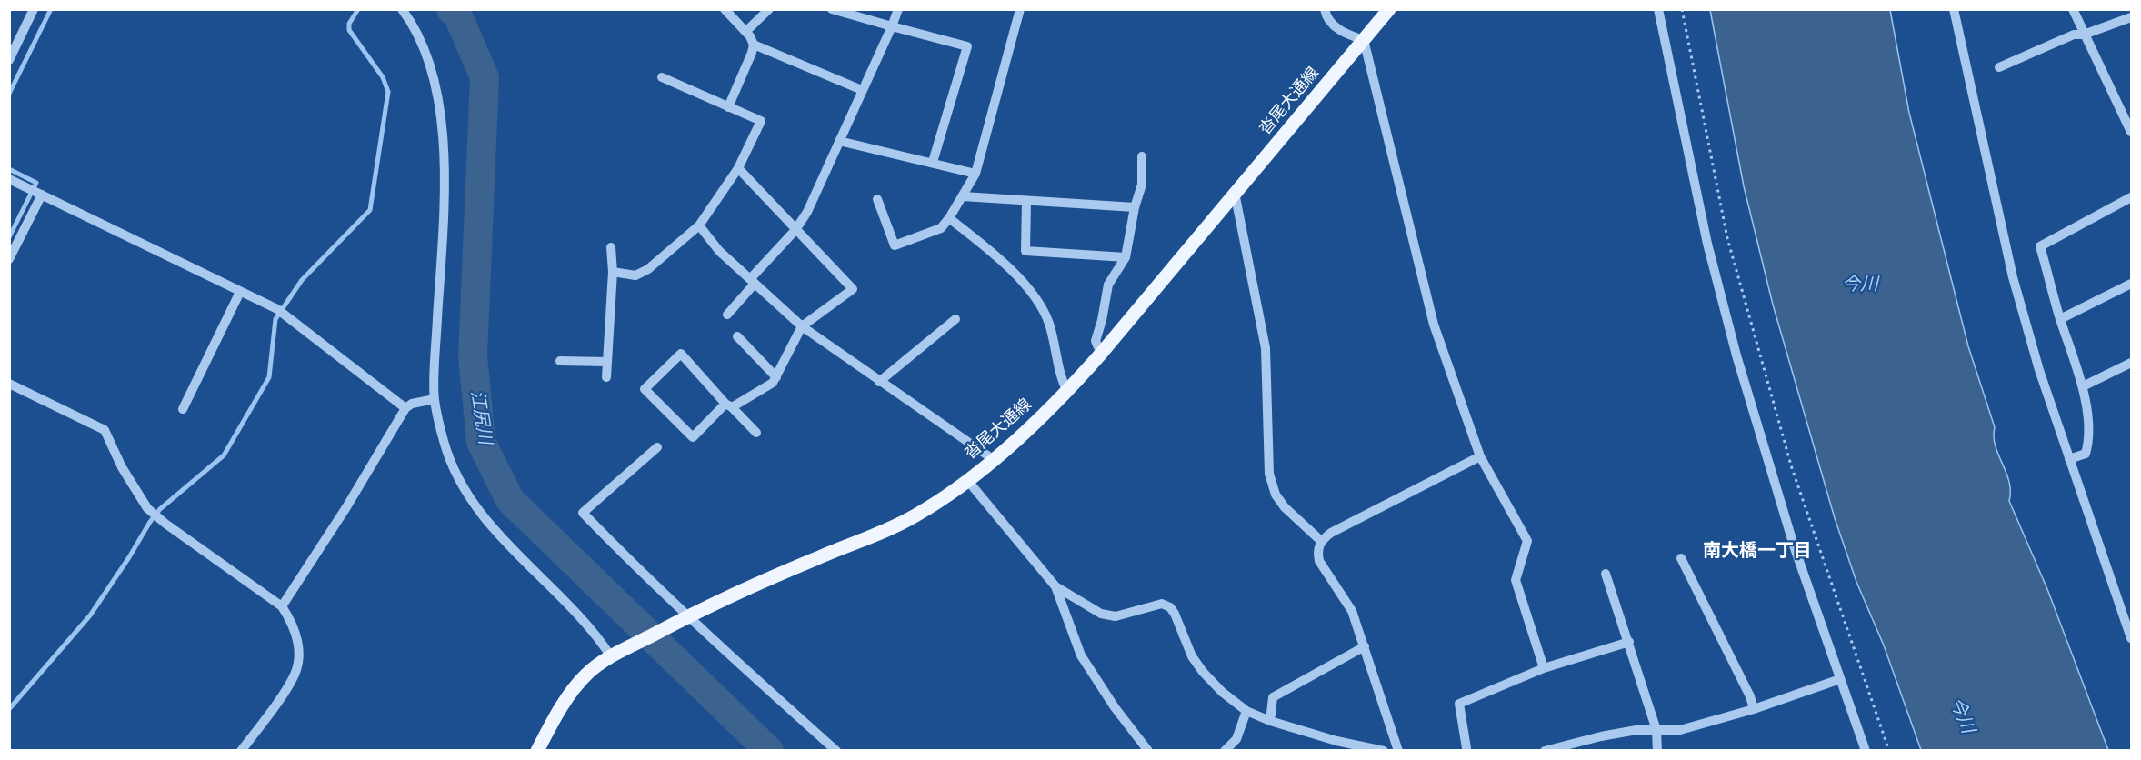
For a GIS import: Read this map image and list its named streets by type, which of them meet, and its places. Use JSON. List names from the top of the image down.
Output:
{
  "streets": {
    "main road": ["沓尾大通線"]
  },
  "districts": ["南大橋一丁目"],
  "water": ["今川", "江尻川"]
}
